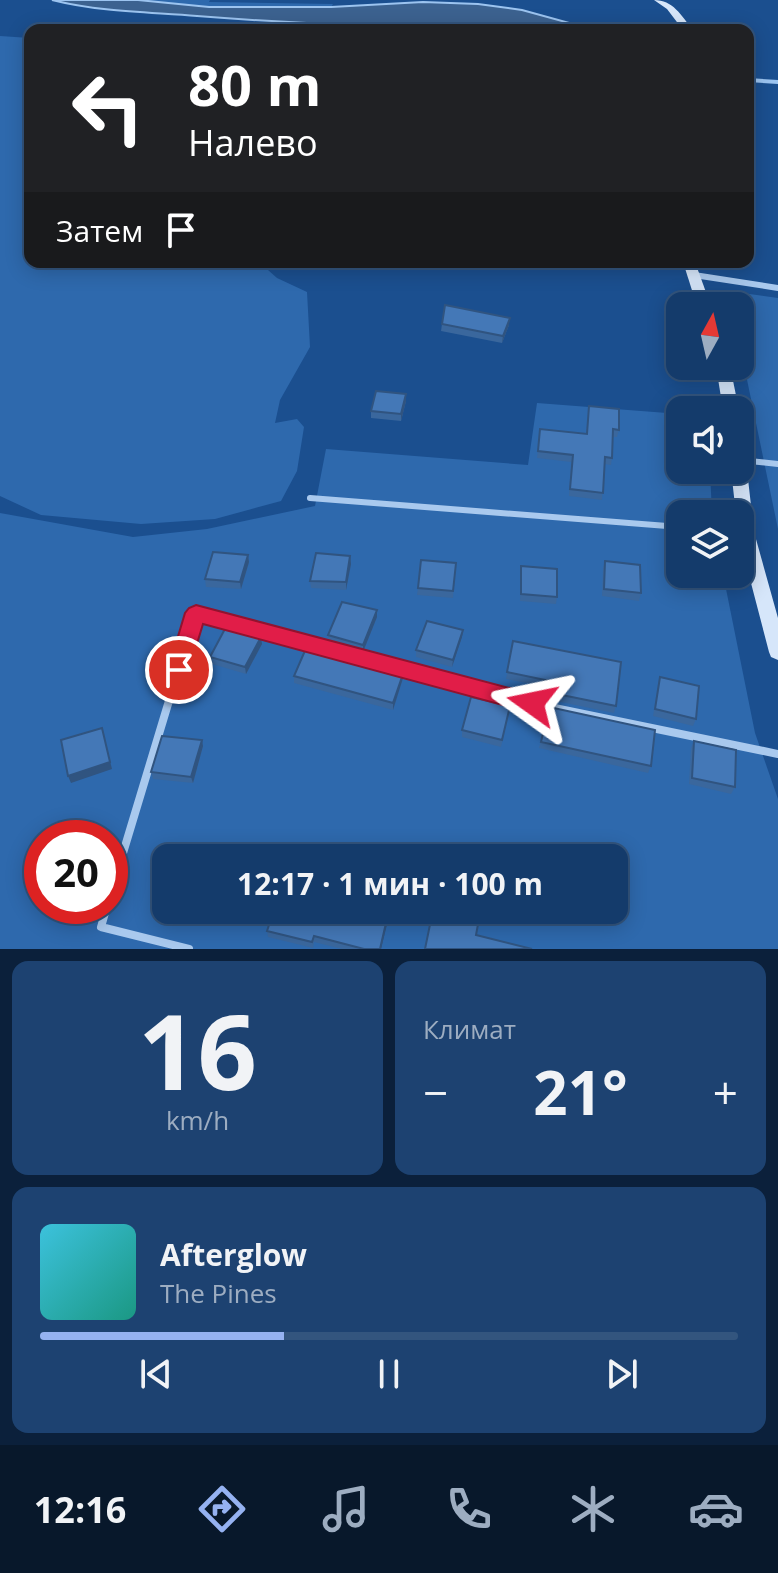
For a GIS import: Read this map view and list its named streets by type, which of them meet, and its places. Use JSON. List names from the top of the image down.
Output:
{
  "north": "top",
  "page": {
    "turn": ["80 m", "Налево"],
    "then": "Затем",
    "limit": "20",
    "trip": "12:17 · 1 мин · 100 m",
    "tile": [
      ["16", "km/h"],
      "Климат"
    ],
    "heat": ["−", "21°", "+"],
    "song": ["Afterglow", "The Pines"],
    "tabs": "12:16"
  }
}
